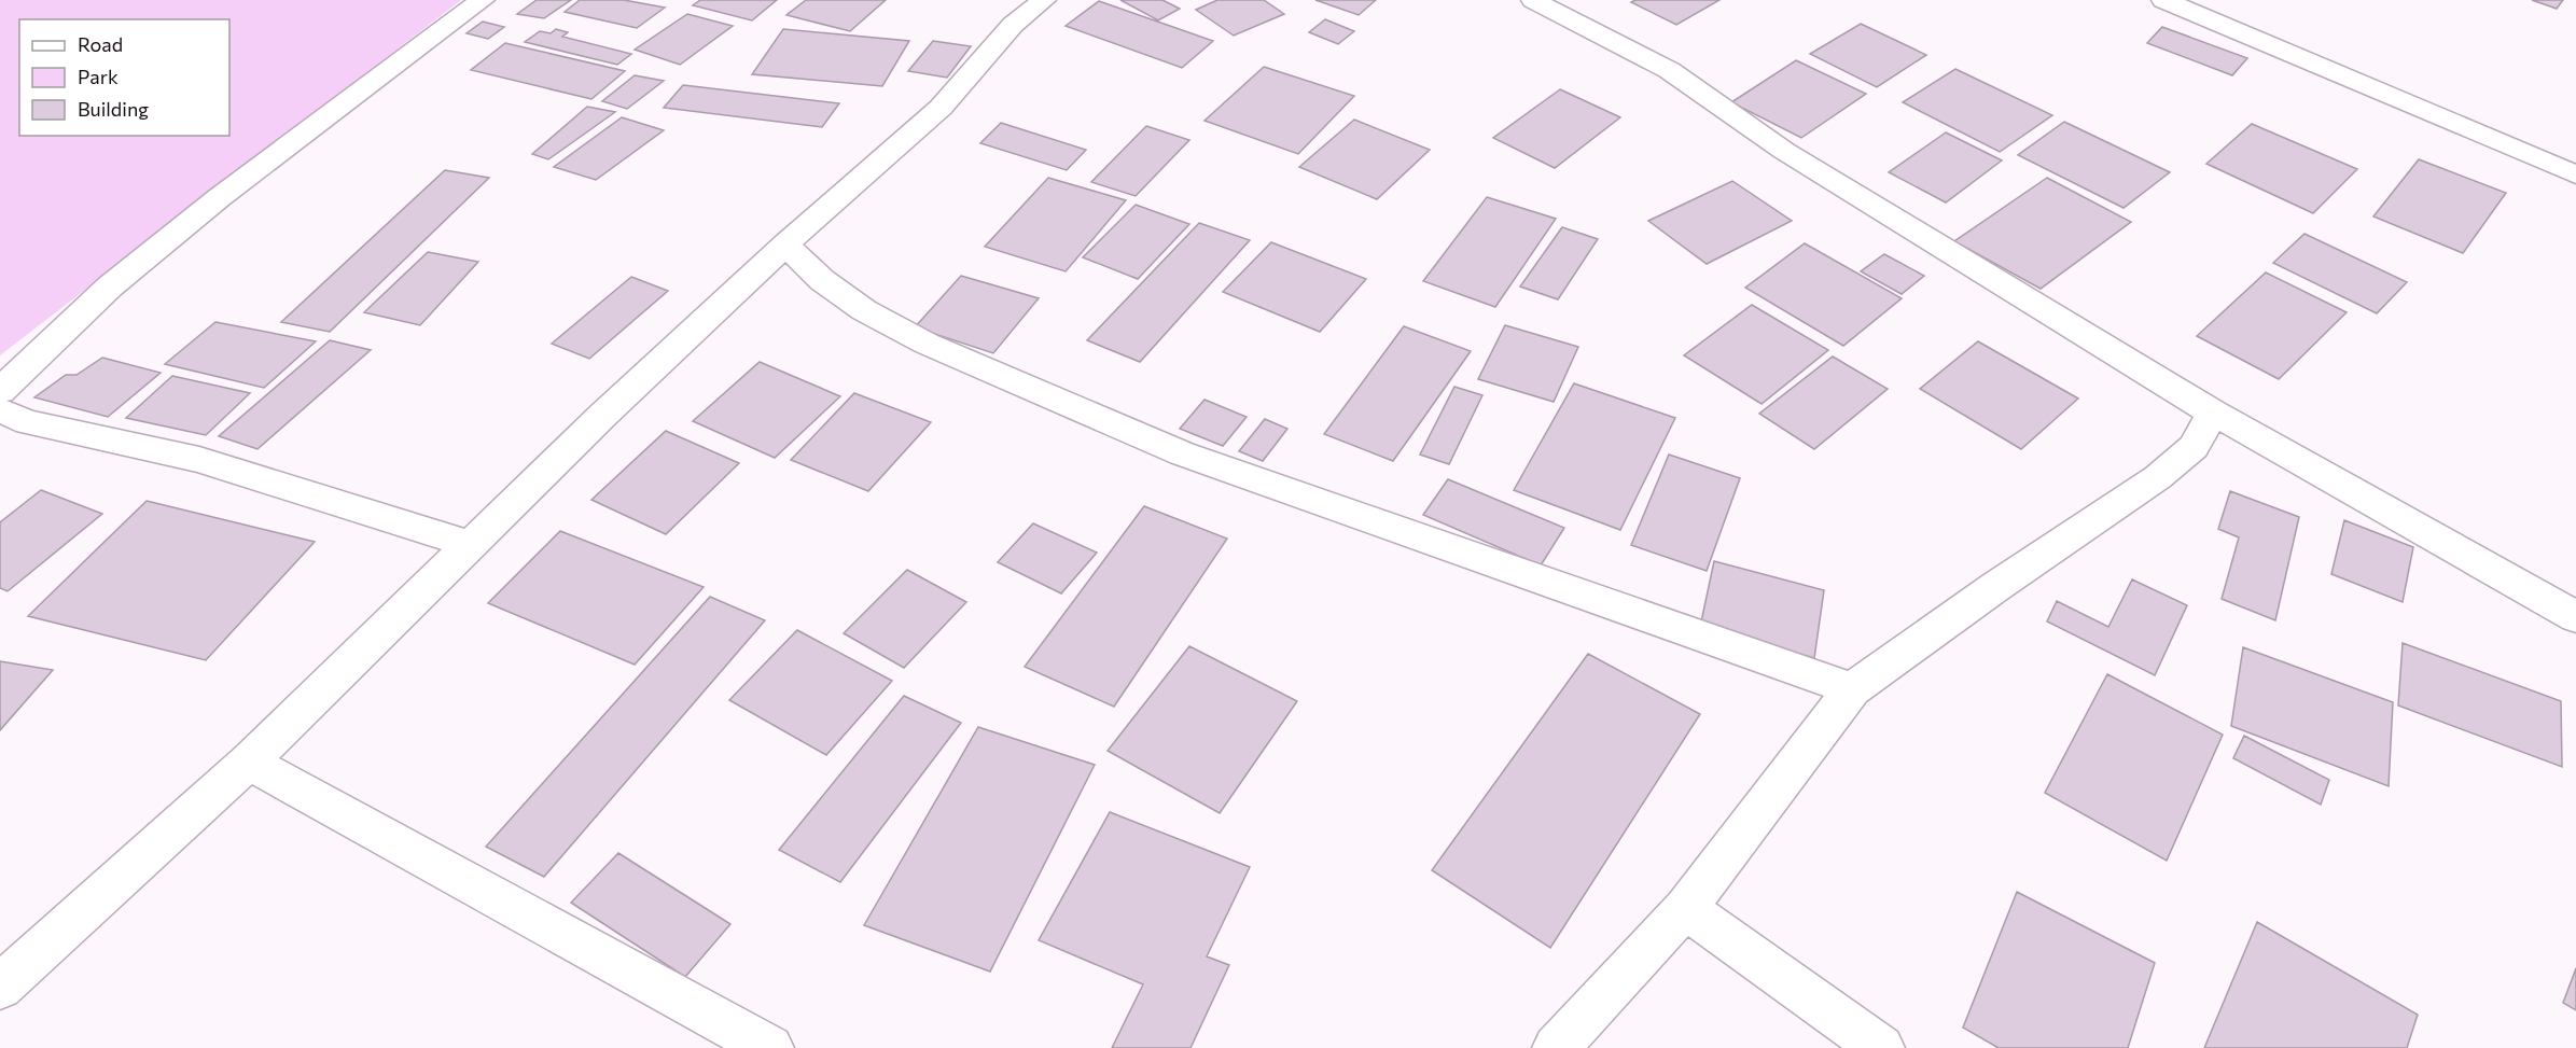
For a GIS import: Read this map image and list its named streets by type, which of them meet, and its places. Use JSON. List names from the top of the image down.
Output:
{
  "legend": ["Road", "Park", "Building"]
}
